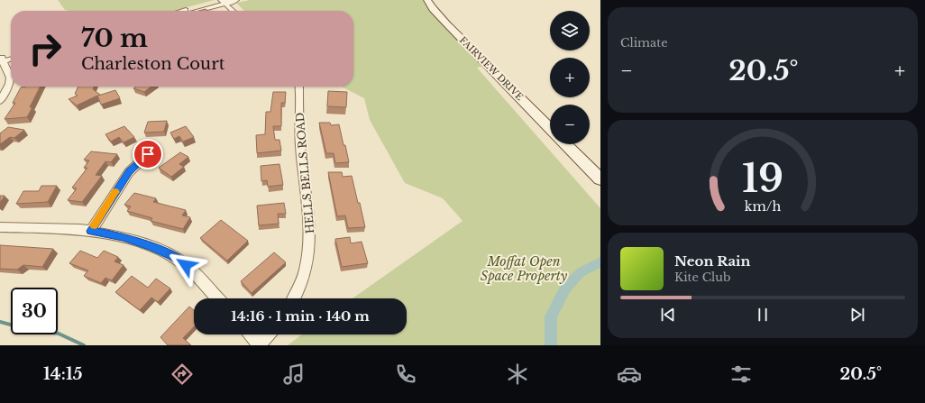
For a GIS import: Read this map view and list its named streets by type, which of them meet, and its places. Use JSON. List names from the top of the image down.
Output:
{
  "streets": {
    "main road": ["FAIRVIEW DRIVE"],
    "street": ["HELLS BELLS ROAD"]
  },
  "parks": ["Moffat Open Space Property"],
  "page": {
    "tile": "Climate",
    "map_buttons": ["+", "−"],
    "turn": ["70 m", "Charleston Court"],
    "heat": ["−", "20.5°", "+"],
    "song": ["Neon Rain", "Kite Club"],
    "limit": "30",
    "trip": "14:16 · 1 min · 140 m",
    "tabs": ["14:15", "20.5°"],
    "gauge": ["19", "km/h"]
  }
}
